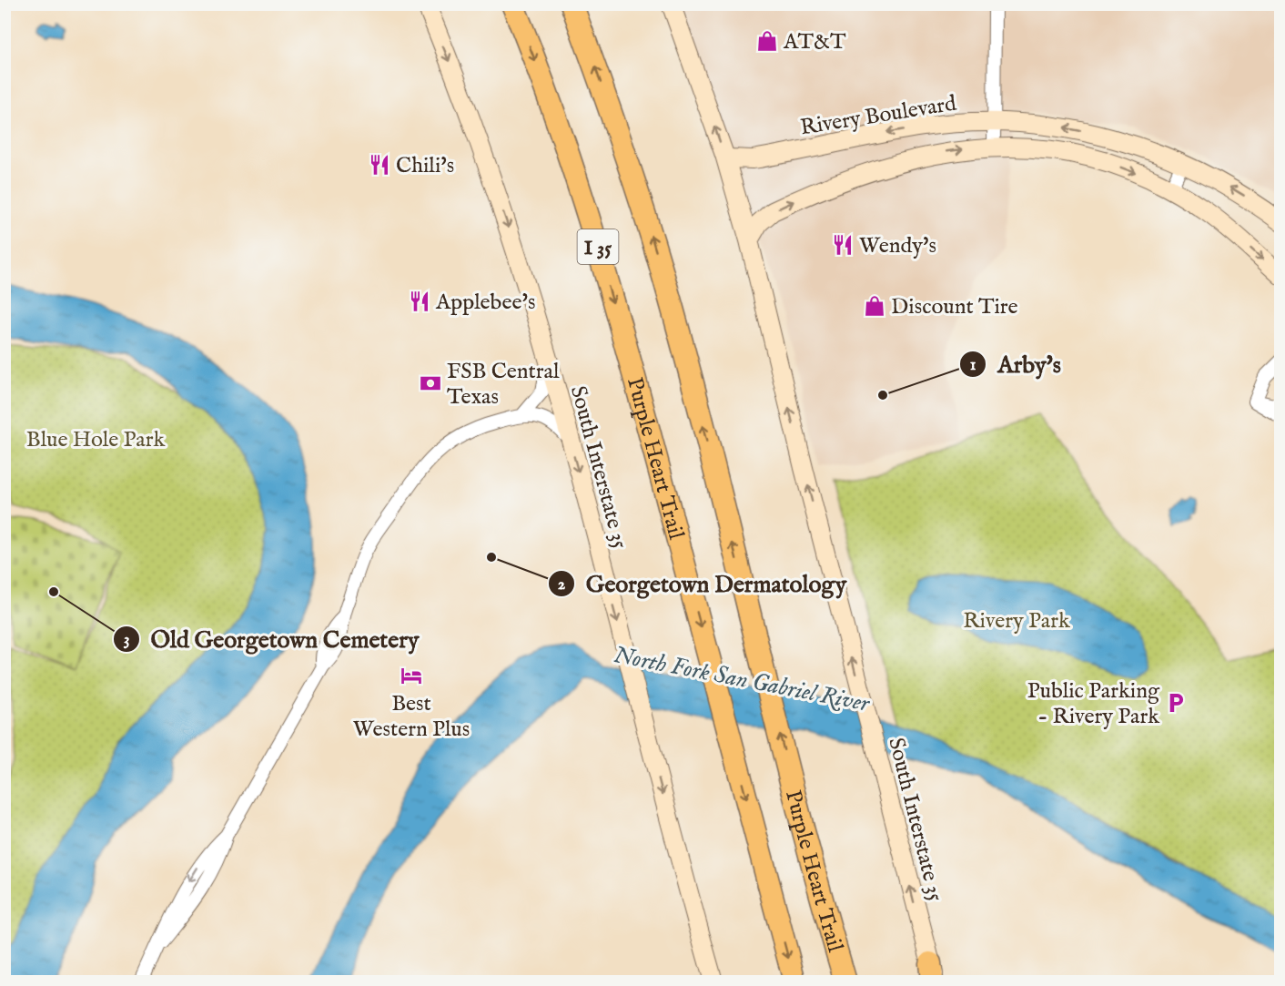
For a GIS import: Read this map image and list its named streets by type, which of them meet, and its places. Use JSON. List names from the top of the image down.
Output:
{
  "streets": {
    "highway": ["I 35", "Purple Heart Trail"],
    "main road": ["Rivery Boulevard", "South Interstate 35"]
  },
  "crossings": [
    ["Rivery Boulevard", "South Interstate 35"]
  ],
  "water": ["North Fork San Gabriel River"],
  "parks": ["Blue Hole Park", "Rivery Park"],
  "places": {
    "shop": ["AT&T", "Discount Tire"],
    "restaurant": ["Chili's", "Wendy's", "Applebee's"],
    "bank": ["FSB Central Texas"],
    "other": ["Arby's", "Georgetown Dermatology", "Old Georgetown Cemetery"],
    "hotel": ["Best Western Plus"],
    "parking": ["Public Parking - Rivery Park"]
  }
}
